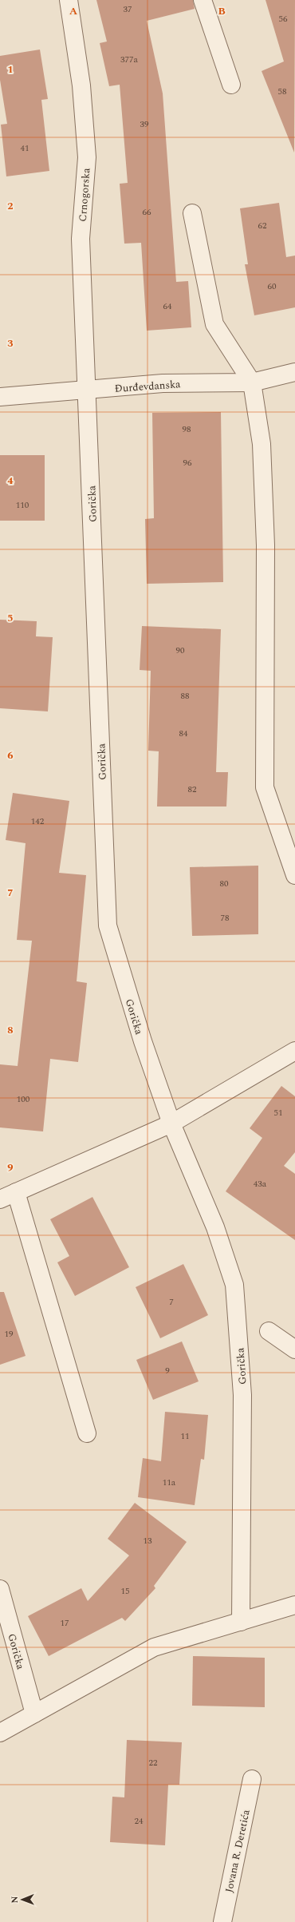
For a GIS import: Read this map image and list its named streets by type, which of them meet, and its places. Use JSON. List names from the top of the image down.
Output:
{
  "streets": {
    "street": [
      "Crnogorska",
      "Đurđevdanska",
      "Gorička",
      "Jovana R. Deretića"
    ]
  },
  "crossings": [
    ["Crnogorska", "Đurđevdanska"],
    ["Crnogorska", "Gorička"],
    ["Đurđevdanska", "Gorička"]
  ],
  "house_numbers": [
    "37",
    "56",
    "377a",
    "58",
    "39",
    "41",
    "66",
    "62",
    "60",
    "64",
    "98",
    "96",
    "110",
    "90",
    "88",
    "84",
    "82",
    "142",
    "80",
    "78",
    "100",
    "51",
    "43a",
    "7",
    "19",
    "9",
    "11",
    "11a",
    "13",
    "15",
    "17",
    "22",
    "24"
  ],
  "north": "left",
  "grid": {
    "columns": ["A", "B"],
    "rows": [
      "1",
      "2",
      "3",
      "4",
      "5",
      "6",
      "7",
      "8",
      "9"
    ]
  }
}
